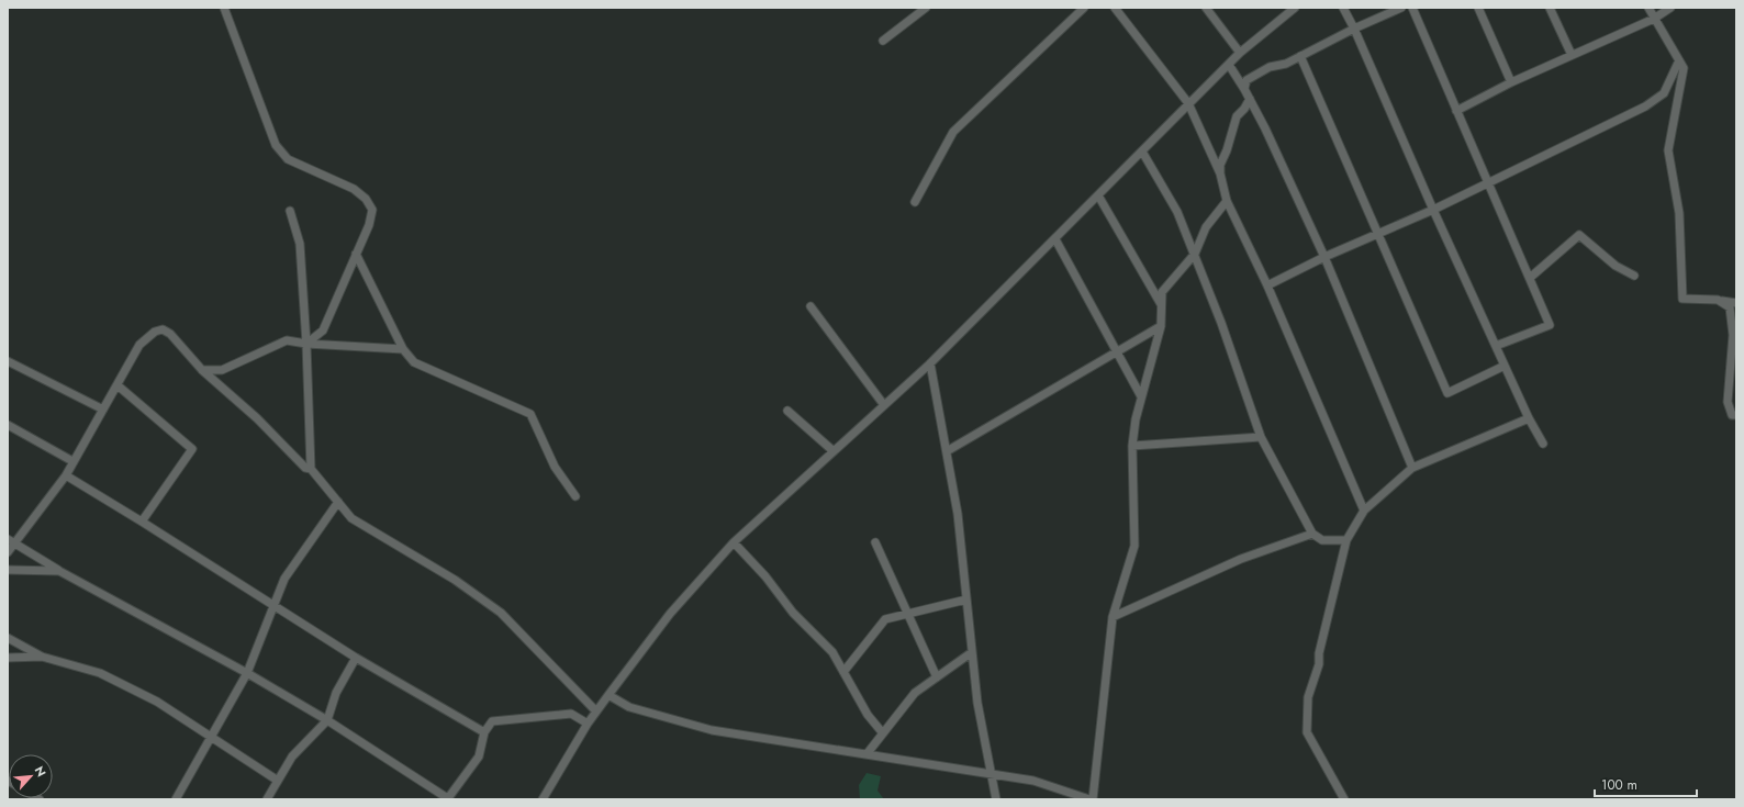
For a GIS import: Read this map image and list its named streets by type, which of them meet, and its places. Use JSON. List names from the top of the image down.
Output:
{
  "scale_bar": "100 m",
  "north": "top right"
}
